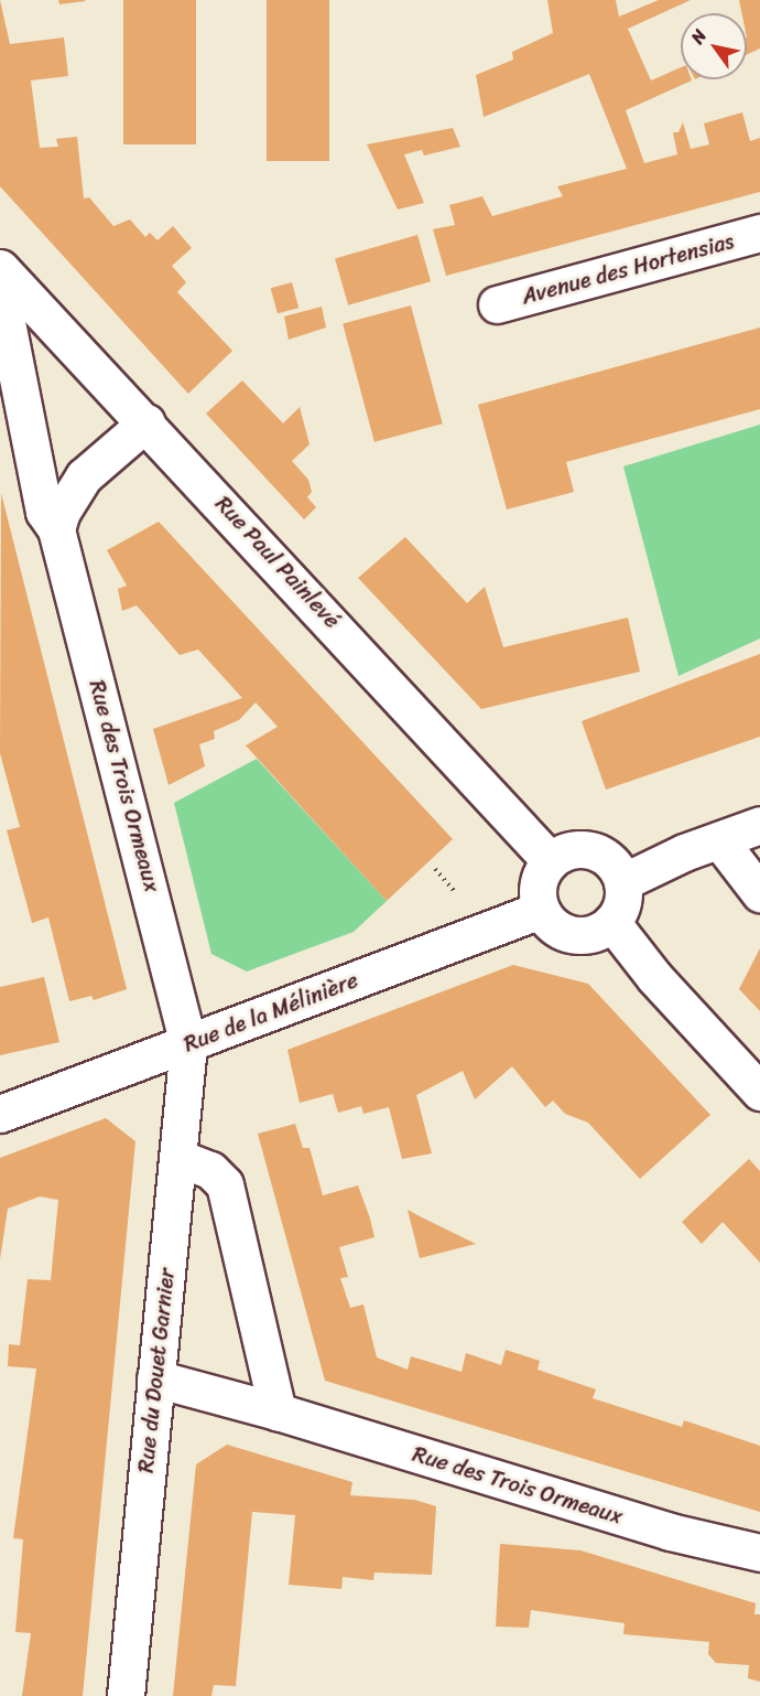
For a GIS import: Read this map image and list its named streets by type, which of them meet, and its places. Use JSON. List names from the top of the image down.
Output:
{
  "streets": {
    "street": [
      "Avenue des Hortensias",
      "Rue Paul Painlevé",
      "Rue des Trois Ormeaux",
      "Rue de la Mélinière",
      "Rue du Douet Garnier"
    ]
  },
  "crossings": [
    ["Rue Paul Painlevé", "Rue de la Mélinière"],
    ["Rue des Trois Ormeaux", "Rue de la Mélinière"],
    ["Rue des Trois Ormeaux", "Rue du Douet Garnier"],
    ["Rue de la Mélinière", "Rue du Douet Garnier"]
  ],
  "north": "top left"
}
